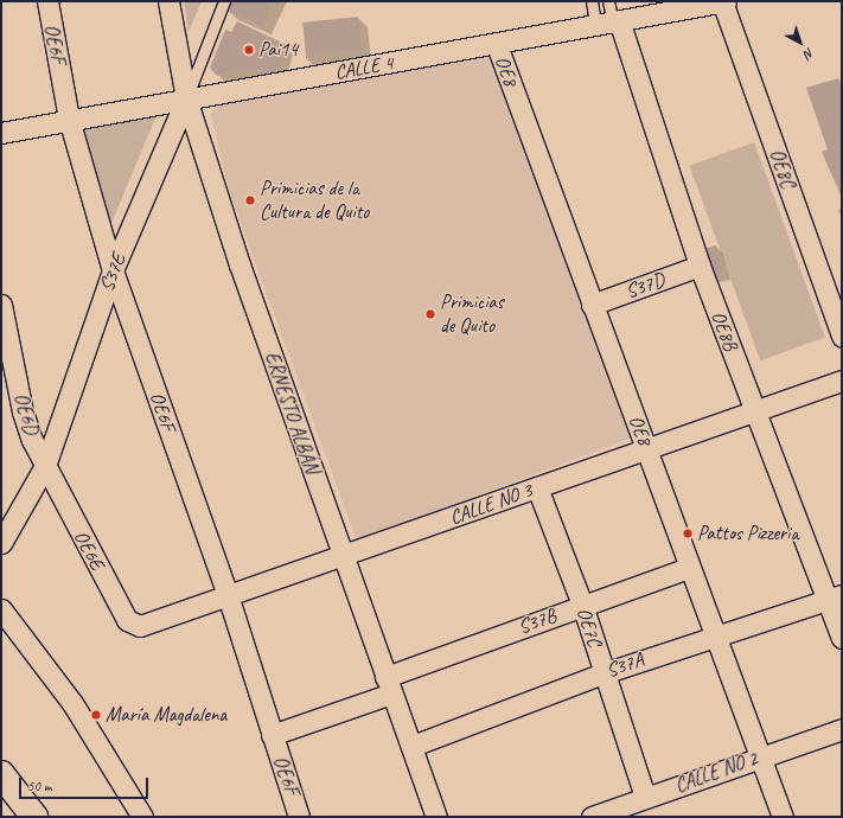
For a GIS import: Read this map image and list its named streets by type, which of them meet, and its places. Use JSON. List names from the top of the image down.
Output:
{
  "streets": {
    "street": [
      "OE6F",
      "CALLE 4",
      "OE8",
      "OE8C",
      "S37E",
      "S37D",
      "OE8B",
      "ERNESTO ALBÁN",
      "OE6D",
      "CALLE NO 3",
      "OE6E",
      "S37B",
      "OE7C",
      "S37A",
      "CALLE NO 2"
    ]
  },
  "crossings": [
    ["OE6F", "CALLE 4"],
    ["OE6F", "S37E"],
    ["OE6F", "CALLE NO 3"],
    ["OE6F", "S37B"],
    ["CALLE 4", "OE8"],
    ["CALLE 4", "OE8C"],
    ["CALLE 4", "S37E"],
    ["CALLE 4", "OE8B"],
    ["CALLE 4", "ERNESTO ALBÁN"],
    ["OE8", "S37D"],
    ["OE8", "CALLE NO 3"],
    ["OE8", "S37B"],
    ["OE8", "S37A"],
    ["OE8", "CALLE NO 2"],
    ["S37E", "ERNESTO ALBÁN"],
    ["S37E", "OE6D"],
    ["S37E", "OE6E"],
    ["S37D", "OE8B"],
    ["OE8B", "CALLE NO 3"],
    ["OE8B", "S37A"],
    ["ERNESTO ALBÁN", "CALLE NO 3"],
    ["ERNESTO ALBÁN", "S37B"],
    ["ERNESTO ALBÁN", "S37A"],
    ["OE6D", "OE6E"],
    ["CALLE NO 3", "OE6E"],
    ["CALLE NO 3", "OE7C"],
    ["S37B", "OE7C"],
    ["OE7C", "S37A"],
    ["OE7C", "CALLE NO 2"]
  ],
  "places": [
    "Pai14",
    "Primicias de la Cultura de Quito",
    "Primicias de Quito",
    "Pattos Pizzeria",
    "María Magdalena"
  ],
  "scale_bar": "50 m",
  "north": "bottom right"
}
